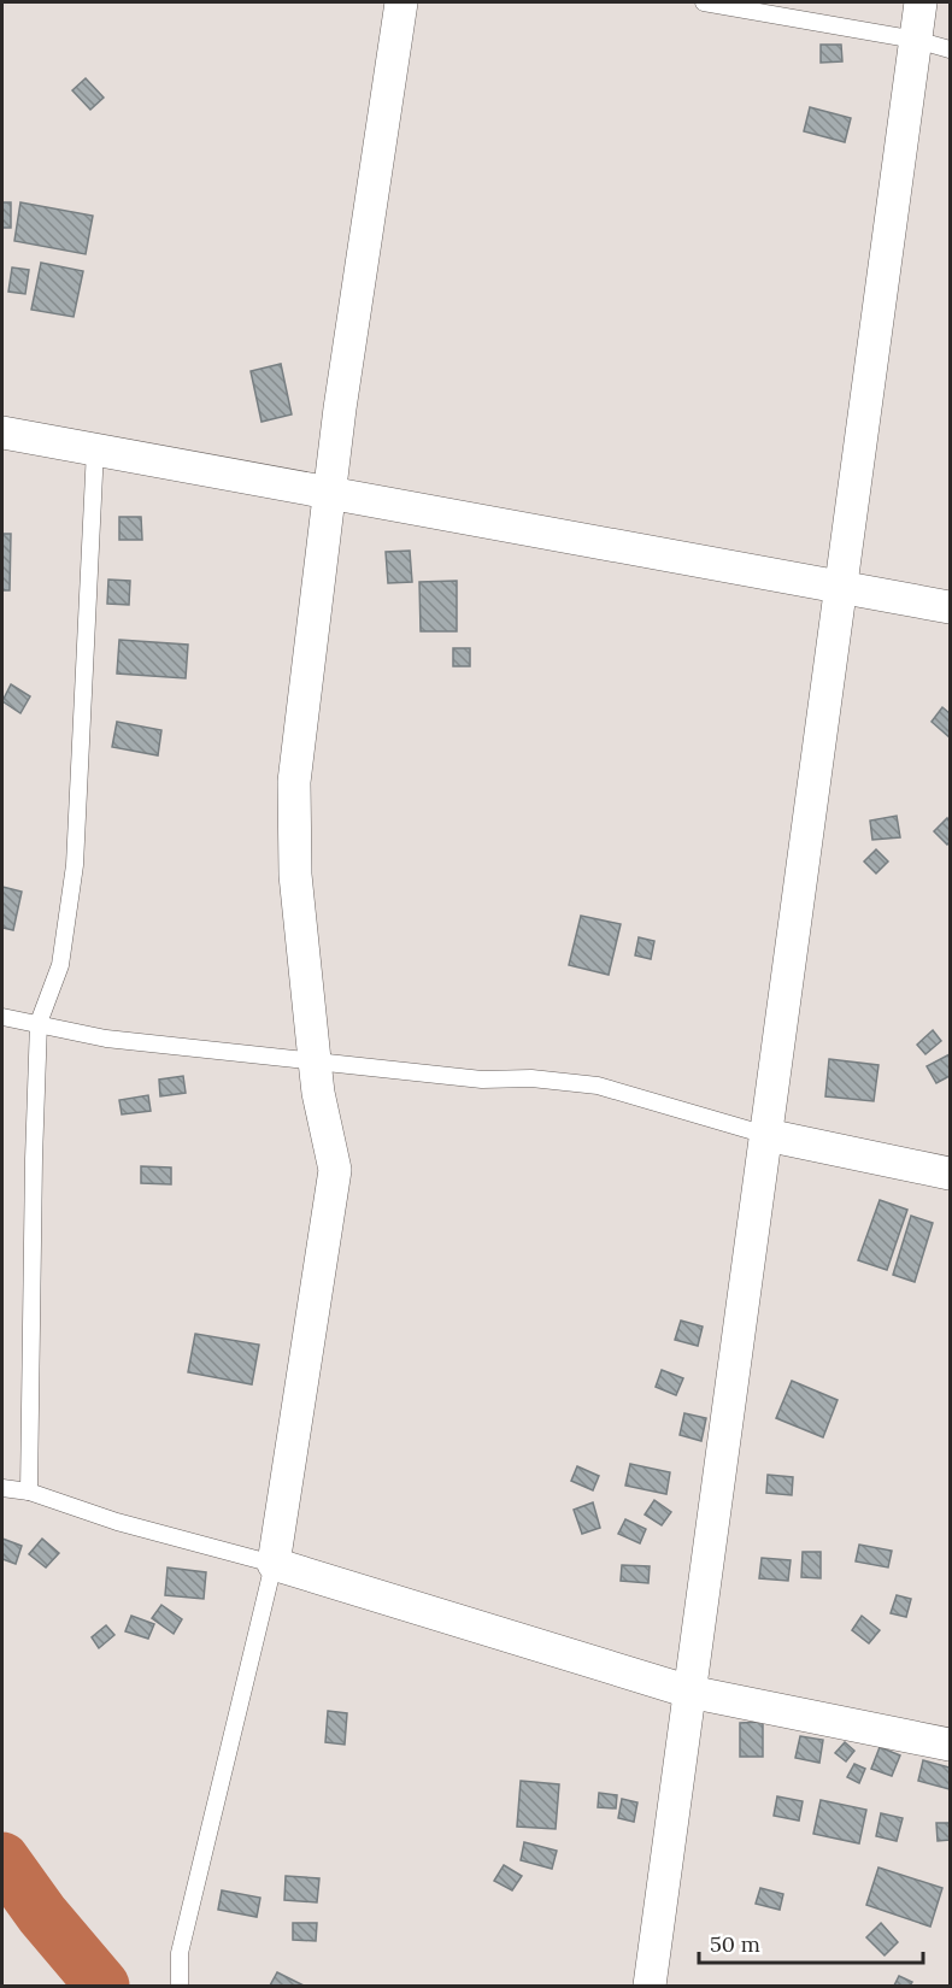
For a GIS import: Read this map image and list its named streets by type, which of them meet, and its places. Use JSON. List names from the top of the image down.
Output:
{
  "scale_bar": "50 m"
}
